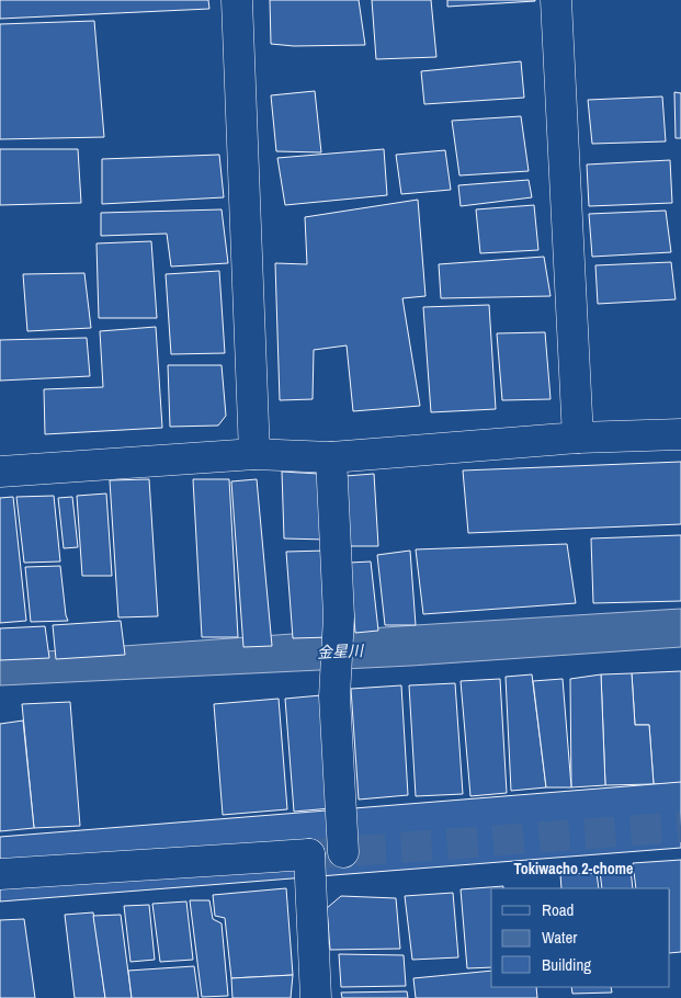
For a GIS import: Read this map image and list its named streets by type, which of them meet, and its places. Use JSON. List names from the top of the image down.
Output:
{
  "districts": ["Tokiwacho 2-chome"],
  "water": ["金星川"],
  "legend": ["Road", "Water", "Building"]
}
